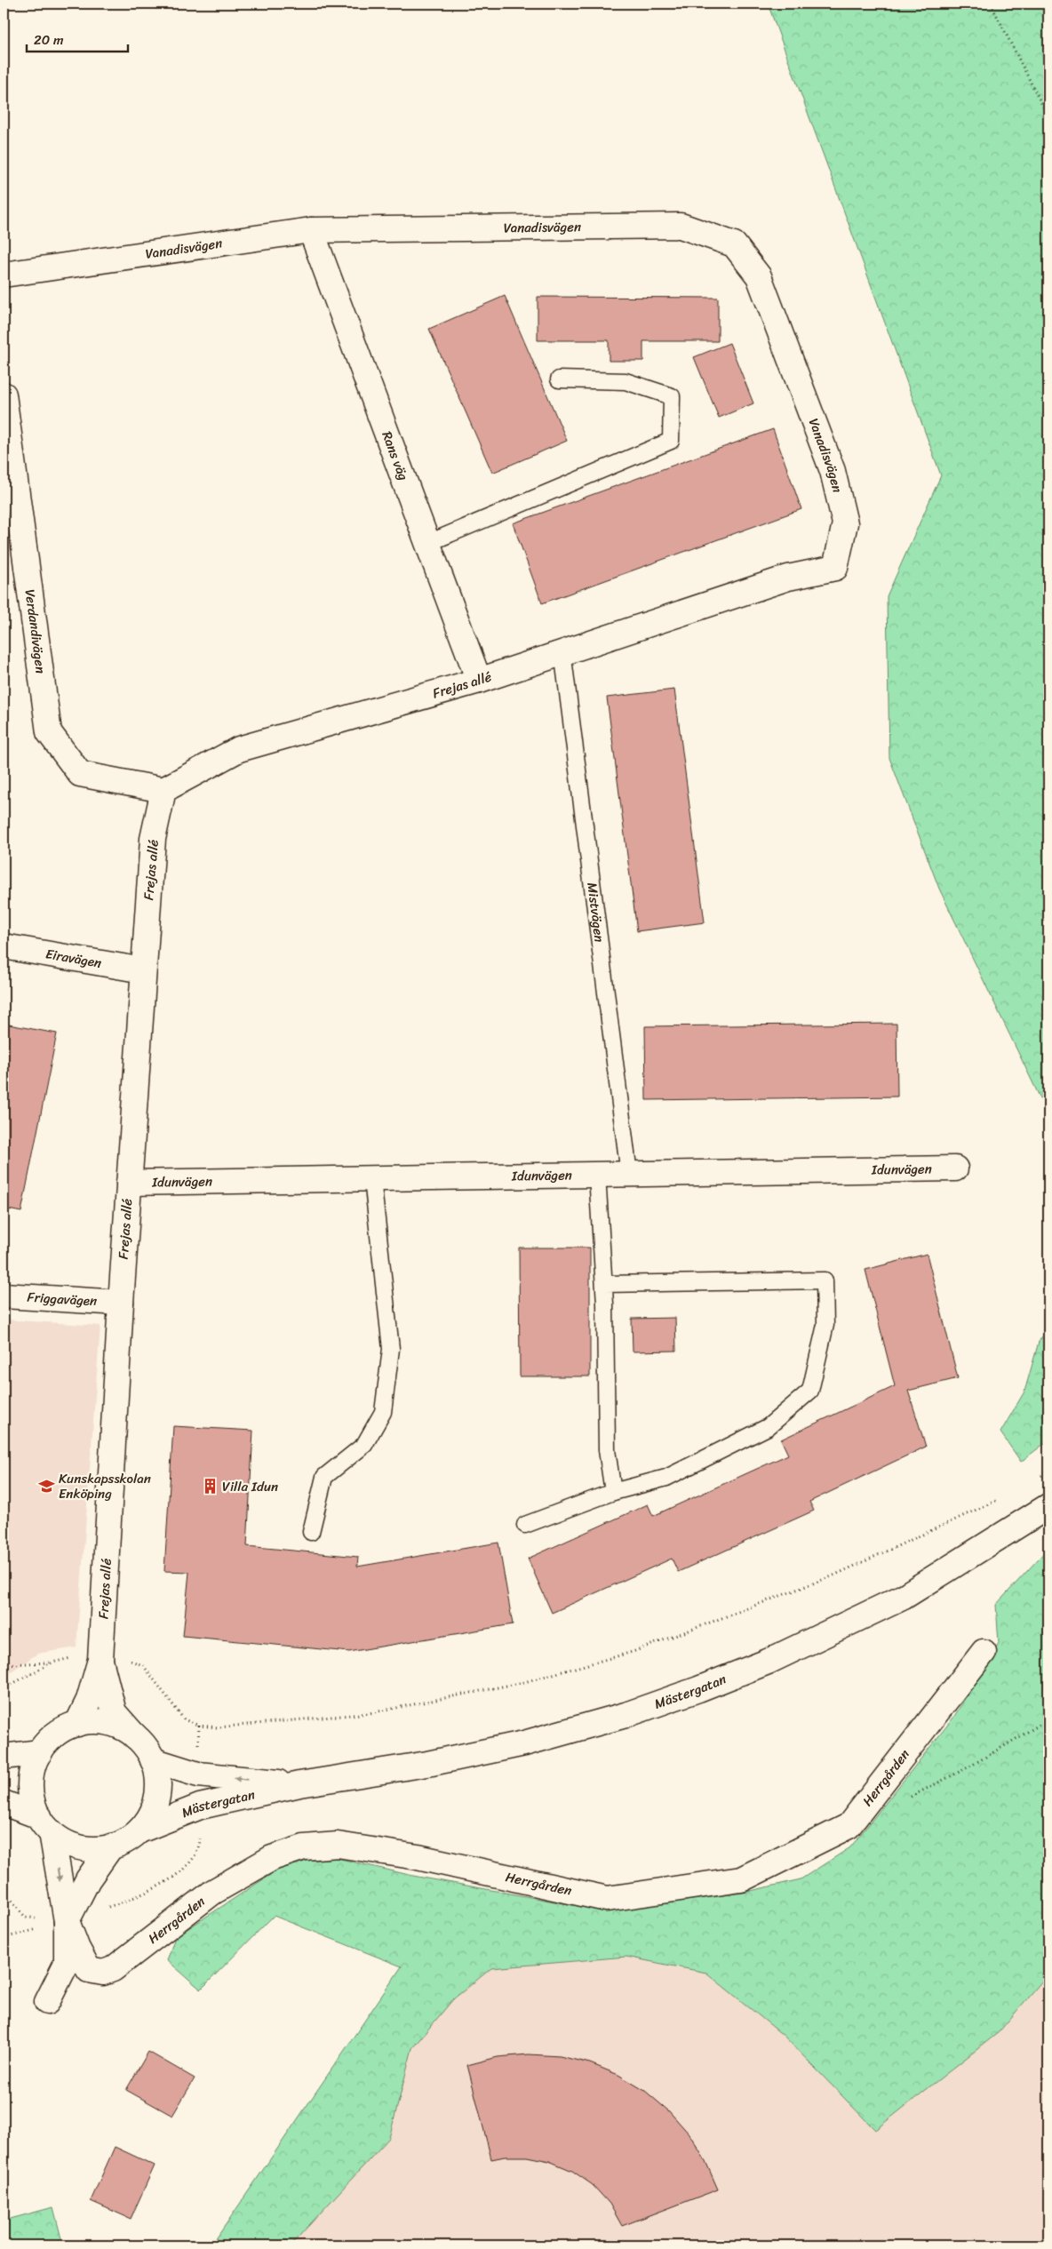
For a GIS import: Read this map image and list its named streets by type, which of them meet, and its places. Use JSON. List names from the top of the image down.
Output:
{
  "streets": {
    "street": [
      "Vanadisvägen",
      "Rans väg",
      "Verdandivägen",
      "Frejas allé",
      "Eiravägen",
      "Idunvägen",
      "Friggavägen",
      "Mästergatan",
      "Herrgården"
    ],
    "lane": ["Mistvägen"]
  },
  "crossings": [
    ["Vanadisvägen", "Rans väg"],
    ["Vanadisvägen", "Frejas allé"],
    ["Rans väg", "Frejas allé"],
    ["Verdandivägen", "Frejas allé"],
    ["Frejas allé", "Mistvägen"],
    ["Frejas allé", "Eiravägen"],
    ["Frejas allé", "Idunvägen"],
    ["Frejas allé", "Friggavägen"],
    ["Frejas allé", "Mästergatan"],
    ["Mistvägen", "Idunvägen"]
  ],
  "places": {
    "school or university": ["Kunskapsskolan Enköping"],
    "building": ["Villa Idun"]
  },
  "scale_bar": "20 m"
}
